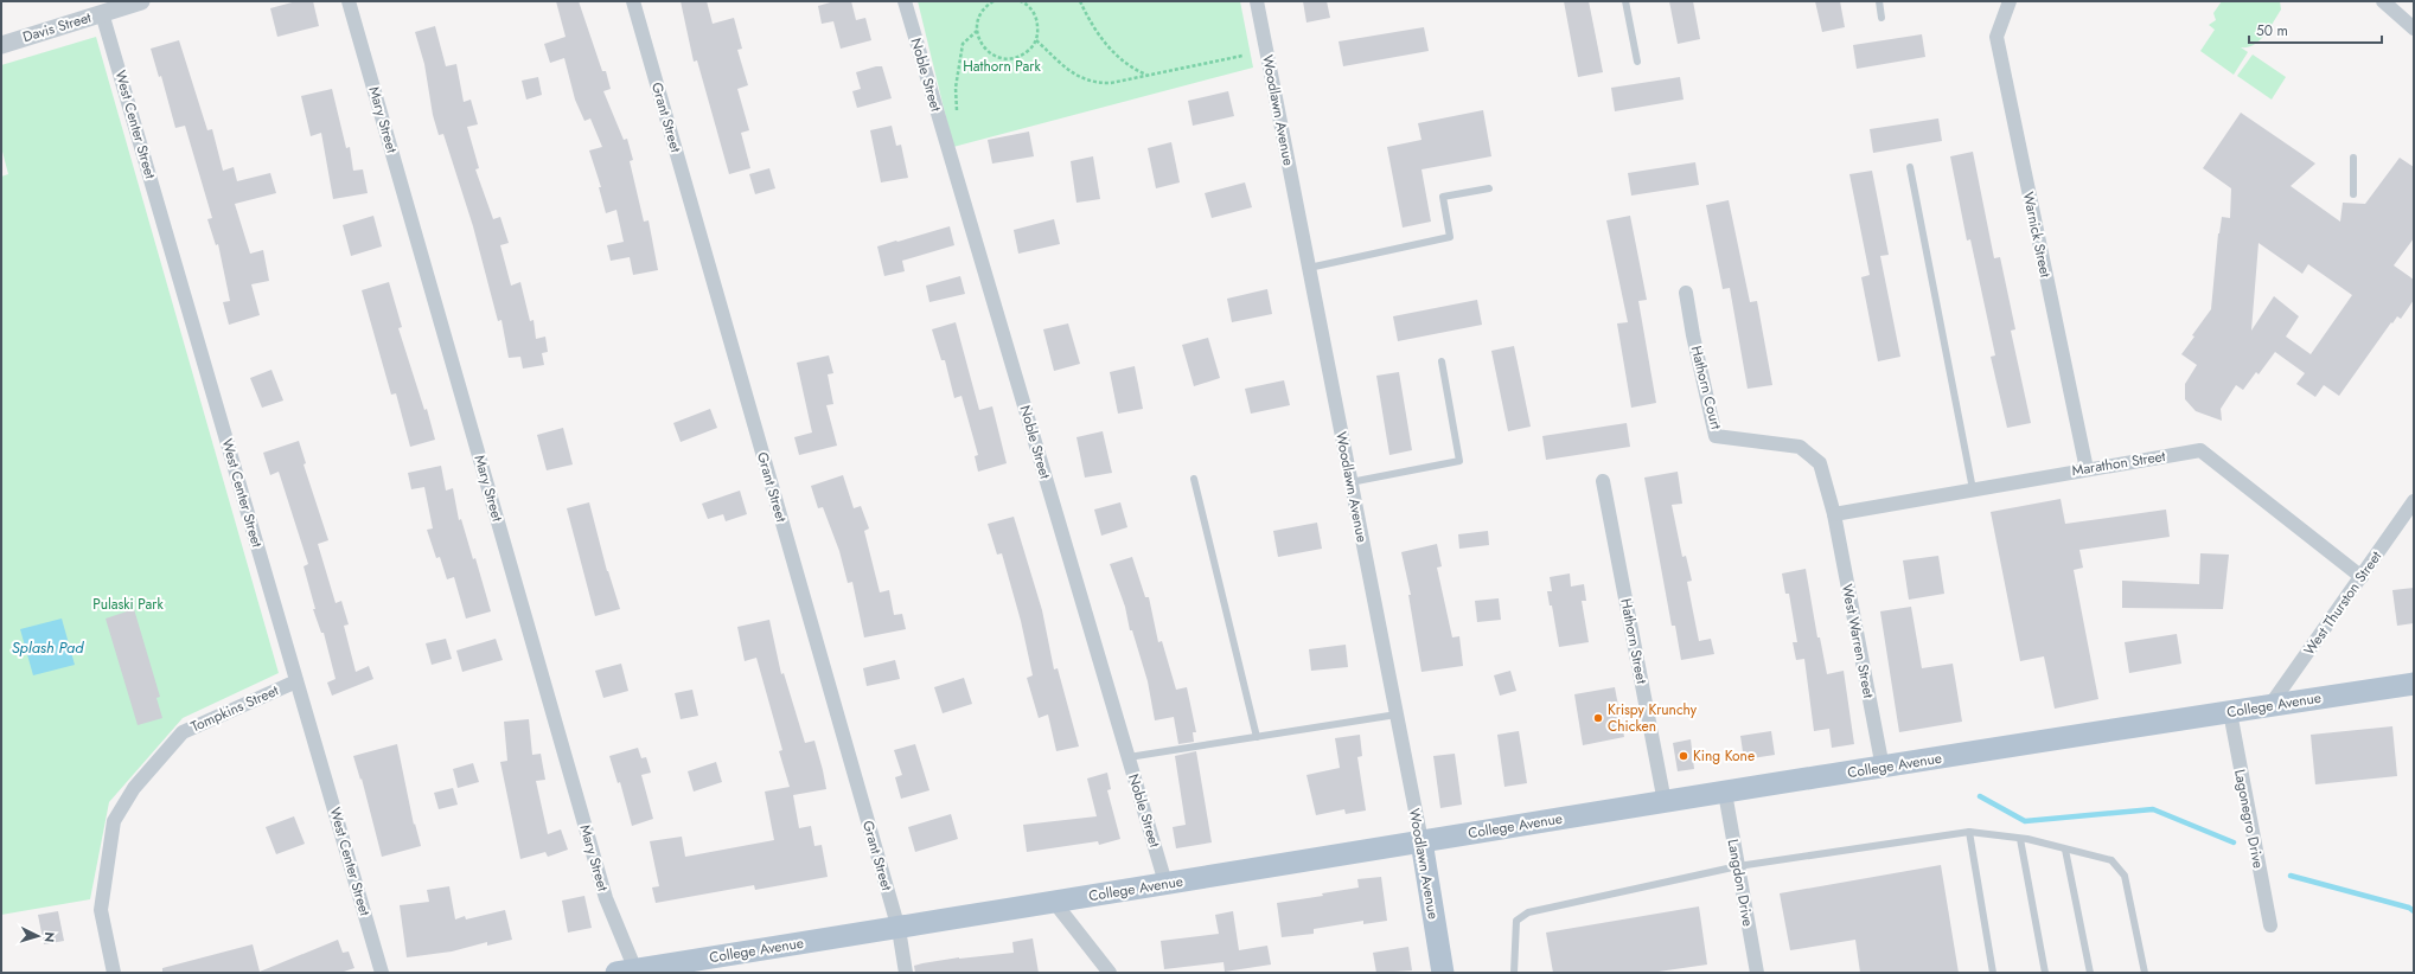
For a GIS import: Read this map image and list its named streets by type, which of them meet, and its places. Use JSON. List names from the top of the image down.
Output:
{
  "streets": {
    "main road": ["Woodlawn Avenue", "College Avenue"],
    "street": [
      "Davis Street",
      "Noble Street",
      "Grant Street",
      "Mary Street",
      "West Center Street",
      "Warnick Street",
      "Hathorn Court",
      "Marathon Street",
      "West Thurston Street",
      "Hathorn Street",
      "West Warren Street",
      "Tompkins Street",
      "Lagonegro Drive",
      "Langdon Drive"
    ]
  },
  "crossings": [
    ["Davis Street", "West Center Street"],
    ["Noble Street", "College Avenue"],
    ["Woodlawn Avenue", "College Avenue"],
    ["Grant Street", "College Avenue"],
    ["Mary Street", "College Avenue"],
    ["West Center Street", "Tompkins Street"],
    ["Warnick Street", "Marathon Street"],
    ["Hathorn Court", "Marathon Street"],
    ["Hathorn Court", "West Warren Street"],
    ["Marathon Street", "West Thurston Street"],
    ["Marathon Street", "West Warren Street"],
    ["West Thurston Street", "College Avenue"],
    ["Hathorn Street", "College Avenue"],
    ["West Warren Street", "College Avenue"],
    ["College Avenue", "Lagonegro Drive"],
    ["College Avenue", "Langdon Drive"]
  ],
  "water": ["Splash Pad"],
  "parks": ["Hathorn Park", "Pulaski Park"],
  "places": ["Krispy Krunchy Chicken", "King Kone"],
  "scale_bar": "50 m",
  "north": "right"
}
